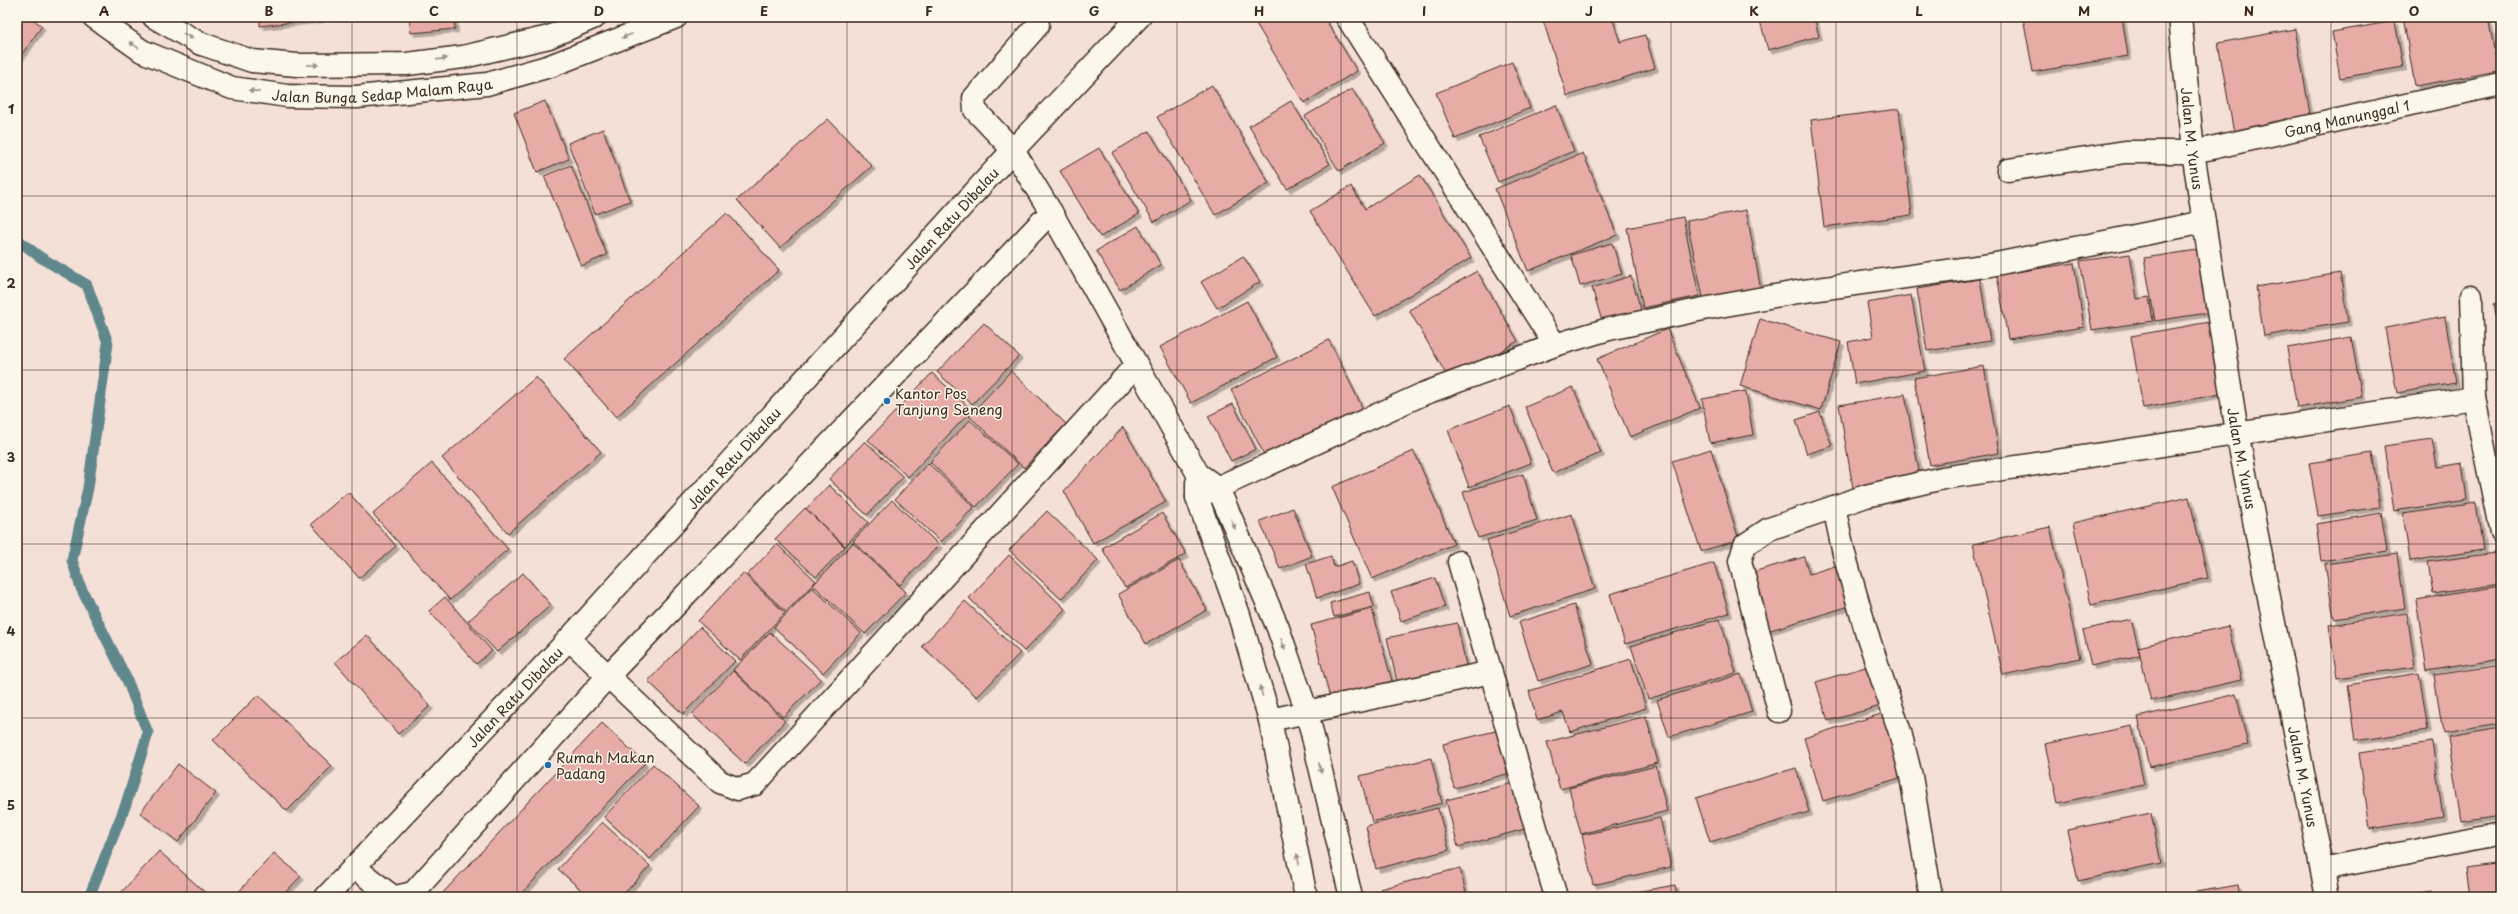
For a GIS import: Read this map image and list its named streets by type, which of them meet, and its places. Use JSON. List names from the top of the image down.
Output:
{
  "streets": {
    "street": [
      "Jalan Bunga Sedap Malam Raya",
      "Gang Manunggal 1",
      "Jalan M. Yunus",
      "Jalan Ratu Dibalau"
    ]
  },
  "crossings": [
    ["Gang Manunggal 1", "Jalan M. Yunus"]
  ],
  "places": ["Kantor Pos Tanjung Seneng", "Rumah Makan Padang"],
  "grid": {
    "columns": [
      "A",
      "B",
      "C",
      "D",
      "E",
      "F",
      "G",
      "H",
      "I",
      "J",
      "K",
      "L",
      "M",
      "N",
      "O"
    ],
    "rows": [
      "1",
      "2",
      "3",
      "4",
      "5"
    ]
  }
}
